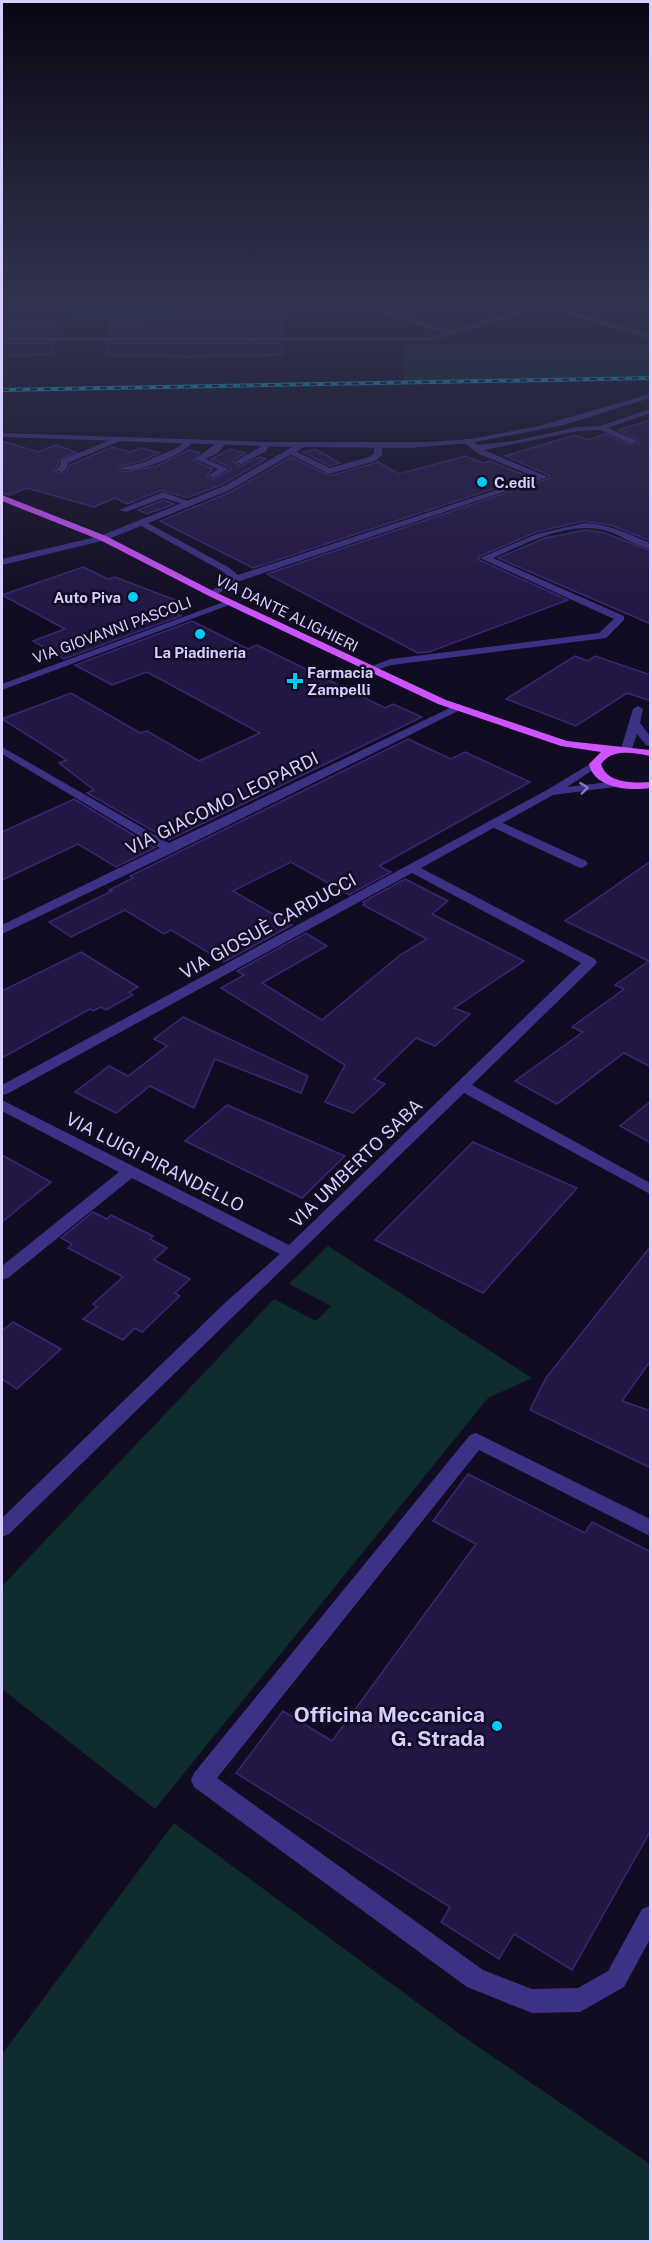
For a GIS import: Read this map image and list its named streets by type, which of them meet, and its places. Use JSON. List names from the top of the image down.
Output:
{
  "streets": {
    "main road": ["VIA DANTE ALIGHIERI"],
    "street": [
      "VIA GIOVANNI PASCOLI",
      "VIA GIACOMO LEOPARDI",
      "VIA GIOSUÈ CARDUCCI",
      "VIA LUIGI PIRANDELLO",
      "VIA UMBERTO SABA"
    ]
  },
  "crossings": [
    ["VIA DANTE ALIGHIERI", "VIA GIOVANNI PASCOLI"],
    ["VIA DANTE ALIGHIERI", "VIA GIACOMO LEOPARDI"],
    ["VIA DANTE ALIGHIERI", "VIA GIOSUÈ CARDUCCI"],
    ["VIA GIOSUÈ CARDUCCI", "VIA UMBERTO SABA"],
    ["VIA LUIGI PIRANDELLO", "VIA UMBERTO SABA"]
  ],
  "places": {
    "other": [
      "C.edil",
      "Auto Piva",
      "La Piadineria",
      "Officina Meccanica G. Strada"
    ],
    "health": ["Farmacia Zampelli"]
  }
}
